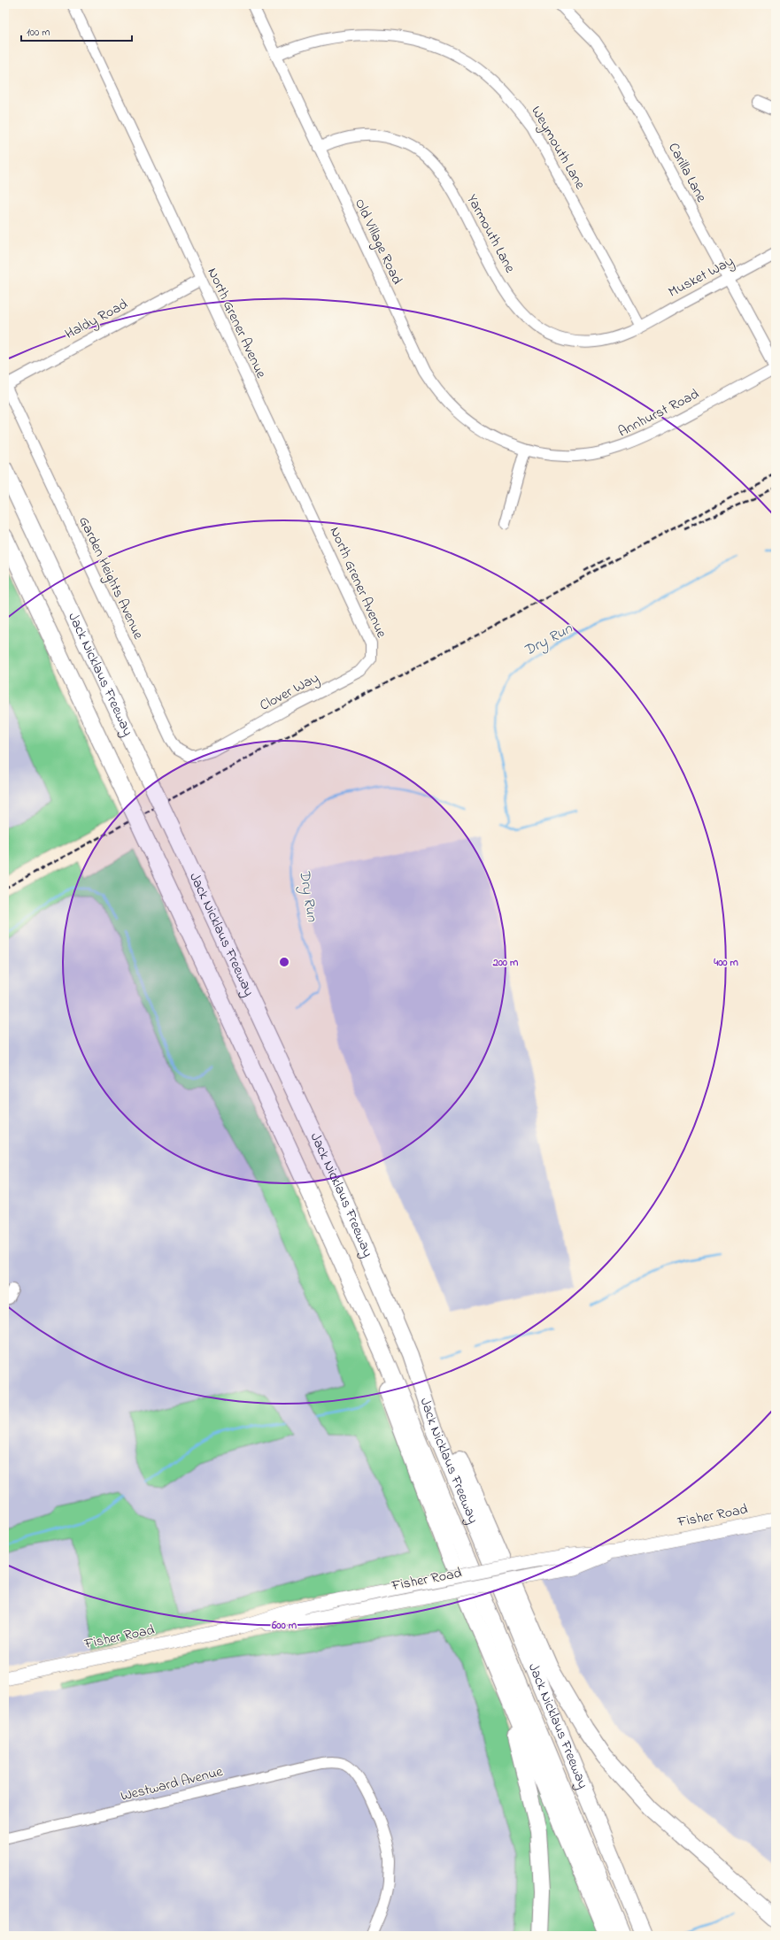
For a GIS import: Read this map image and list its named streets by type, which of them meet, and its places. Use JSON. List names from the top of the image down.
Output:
{
  "streets": {
    "highway": ["Jack Nicklaus Freeway"],
    "main road": ["Fisher Road"],
    "street": [
      "Weymouth Lane",
      "Carilla Lane",
      "Yarmouth Lane",
      "Old Village Road",
      "Musket Way",
      "Haldy Road",
      "North Grener Avenue",
      "Annhurst Road",
      "Garden Heights Avenue",
      "Clover Way",
      "Westward Avenue"
    ]
  },
  "crossings": [
    ["Weymouth Lane", "Yarmouth Lane"],
    ["Weymouth Lane", "Old Village Road"],
    ["Weymouth Lane", "Musket Way"],
    ["Carilla Lane", "Musket Way"],
    ["Carilla Lane", "Annhurst Road"],
    ["Yarmouth Lane", "Old Village Road"],
    ["Yarmouth Lane", "Musket Way"],
    ["Old Village Road", "Annhurst Road"],
    ["Haldy Road", "North Grener Avenue"],
    ["Haldy Road", "Garden Heights Avenue"],
    ["North Grener Avenue", "Clover Way"],
    ["Garden Heights Avenue", "Clover Way"]
  ],
  "water": ["Dry Run"],
  "scale_bar": "100 m",
  "rings": ["200 m", "400 m", "600 m"]
}
